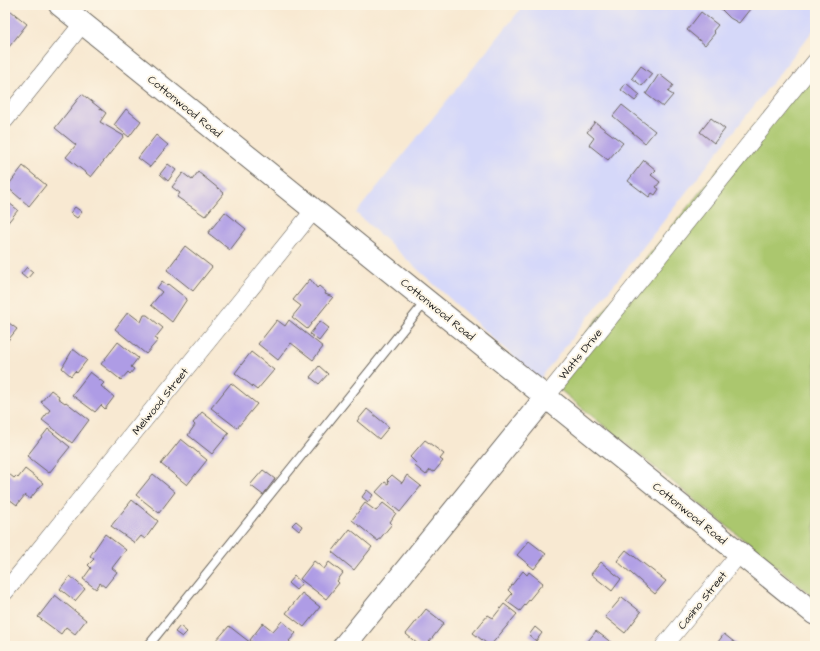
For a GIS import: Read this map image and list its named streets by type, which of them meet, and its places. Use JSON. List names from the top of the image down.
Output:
{
  "streets": {
    "street": [
      "Cottonwood Road",
      "Watts Drive",
      "Melwood Street",
      "Casino Street"
    ]
  },
  "crossings": [
    ["Cottonwood Road", "Watts Drive"],
    ["Cottonwood Road", "Melwood Street"],
    ["Cottonwood Road", "Casino Street"]
  ]
}
